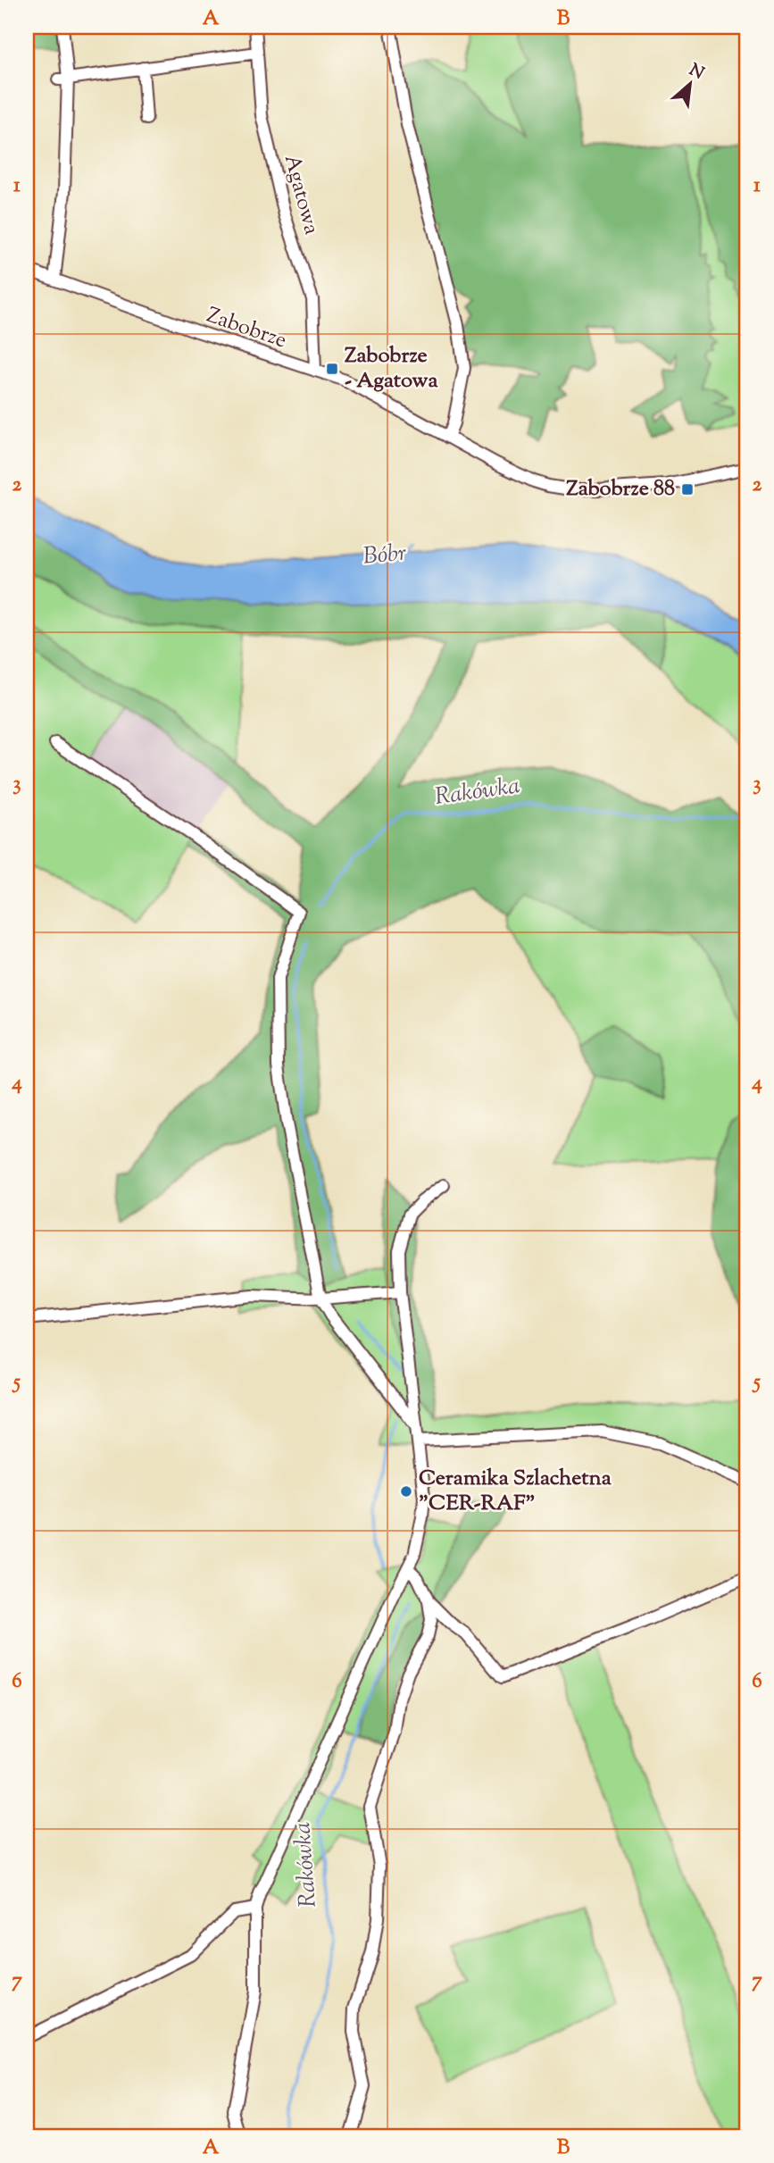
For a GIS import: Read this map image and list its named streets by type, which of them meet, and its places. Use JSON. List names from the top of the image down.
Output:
{
  "streets": {
    "street": ["Agatowa", "Zabobrze"]
  },
  "crossings": [
    ["Agatowa", "Zabobrze"]
  ],
  "water": ["Bóbr", "Rakówka"],
  "places": {
    "transit": ["Zabobrze - Agatowa", "Zabobrze 88"],
    "other": ["Ceramika Szlachetna \"CER-RAF\""]
  },
  "north": "top right",
  "grid": {
    "columns": ["A", "B"],
    "rows": [
      "1",
      "2",
      "3",
      "4",
      "5",
      "6",
      "7"
    ]
  }
}
